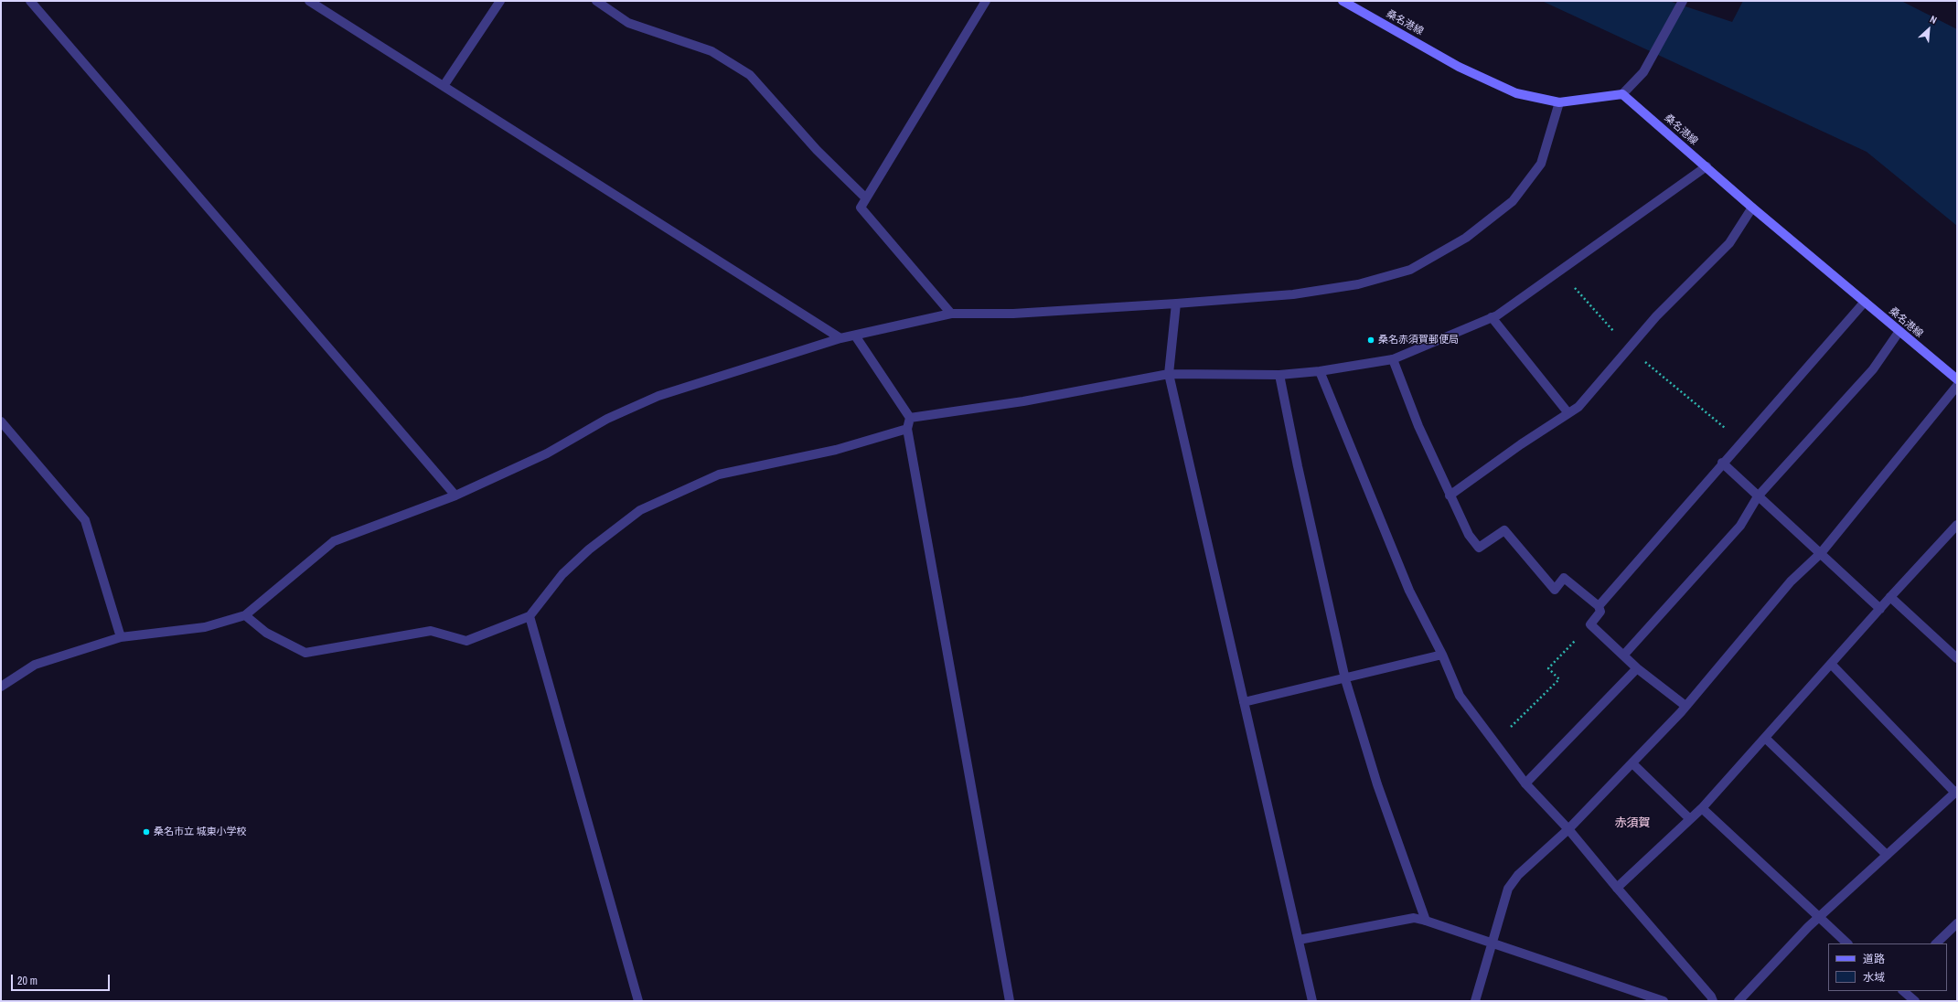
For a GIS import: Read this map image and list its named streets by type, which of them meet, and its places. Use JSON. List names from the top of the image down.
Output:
{
  "streets": {
    "main road": ["桑名港線"]
  },
  "districts": ["赤須賀"],
  "places": ["桑名赤須賀郵便局", "桑名市立 城東小学校"],
  "legend": ["道路", "水域"],
  "scale_bar": "20 m",
  "north": "top right"
}
